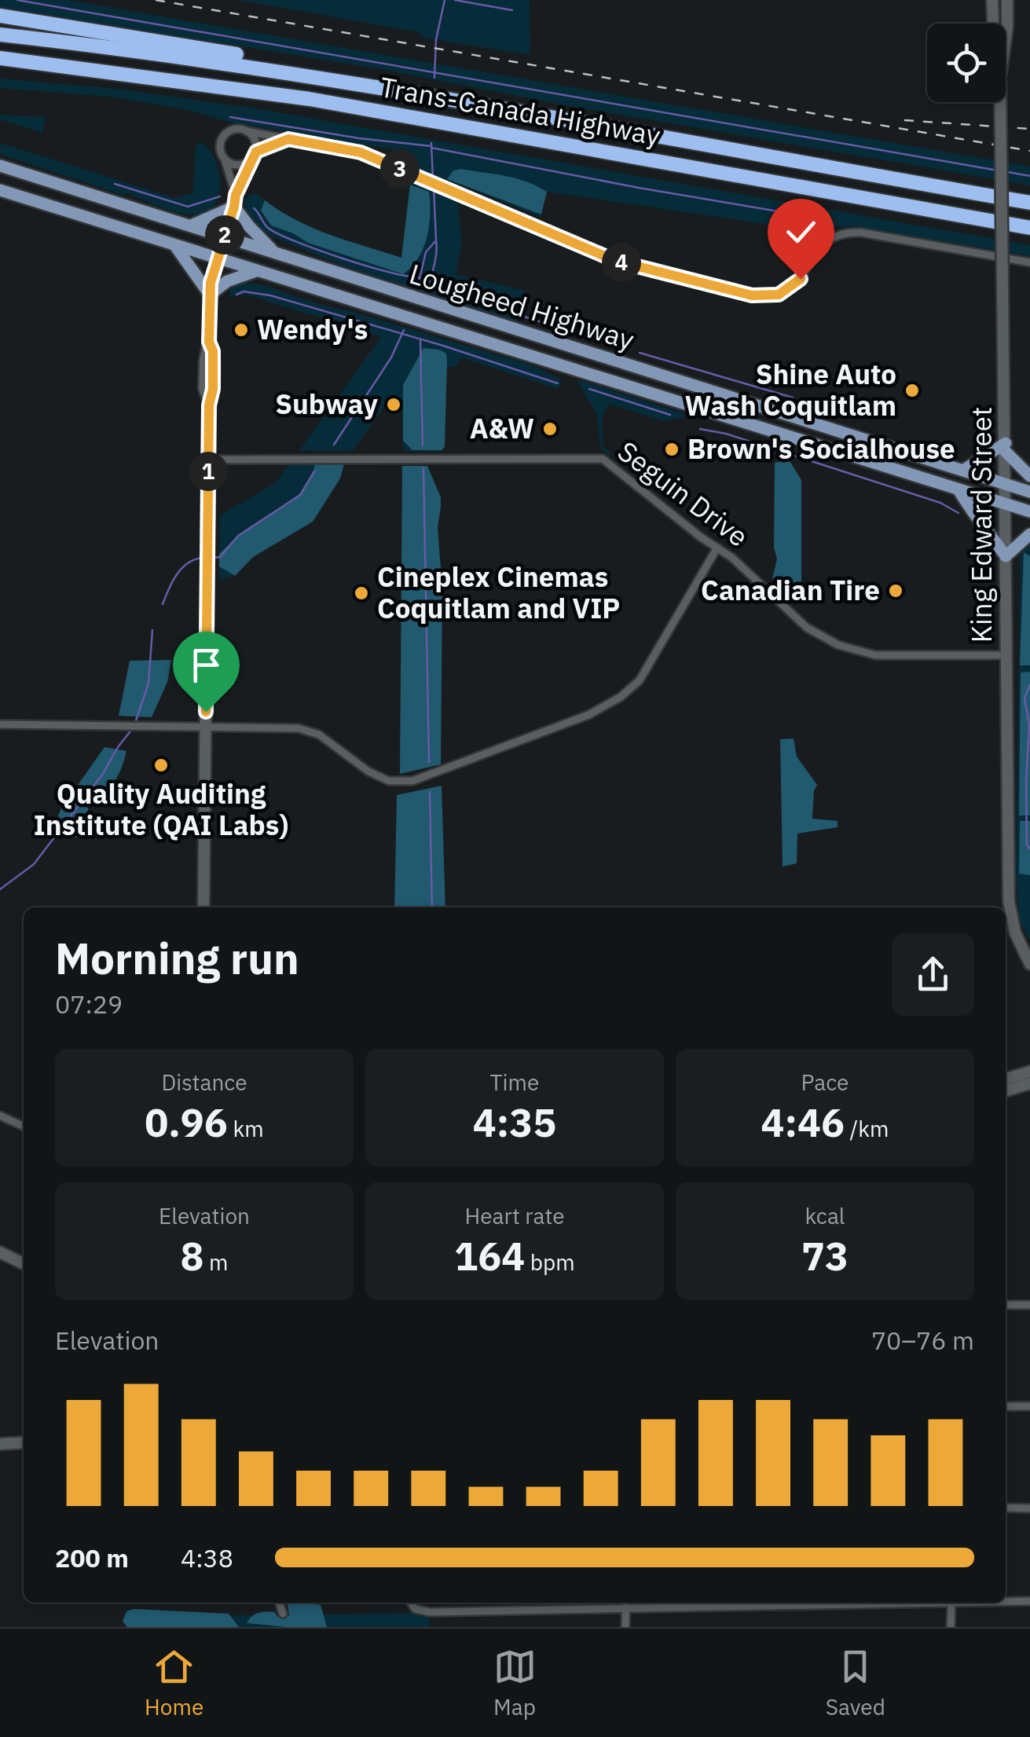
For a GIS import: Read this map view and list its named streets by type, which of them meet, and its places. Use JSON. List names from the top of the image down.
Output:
{
  "streets": {
    "highway": ["Trans-Canada Highway"],
    "main road": ["Lougheed Highway", "King Edward Street"],
    "street": ["Seguin Drive"]
  },
  "crossings": [
    ["Lougheed Highway", "King Edward Street"],
    ["Seguin Drive", "King Edward Street"]
  ],
  "places": [
    "Wendy's",
    "Shine Auto Wash Coquitlam",
    "Subway",
    "A&W",
    "Brown's Socialhouse",
    "Canadian Tire",
    "Cineplex Cinemas Coquitlam and VIP",
    "Quality Auditing Institute (QAI Labs)"
  ],
  "page": {
    "pins": [
      "3",
      "2",
      "4",
      "1"
    ],
    "heading": ["Morning run", "07:29"],
    "stats": [
      ["Distance", "0.96 km"],
      ["Time", "4:35"],
      ["Pace", "4:46 /km"],
      ["Elevation", "8 m"],
      ["Heart rate", "164 bpm"],
      ["kcal", "73"]
    ],
    "chart": ["Elevation", "70–76 m"],
    "list": [
      {
        "name": "200 m",
        "note": "4:38"
      }
    ],
    "tabs": ["Home", "Map", "Saved"]
  }
}
